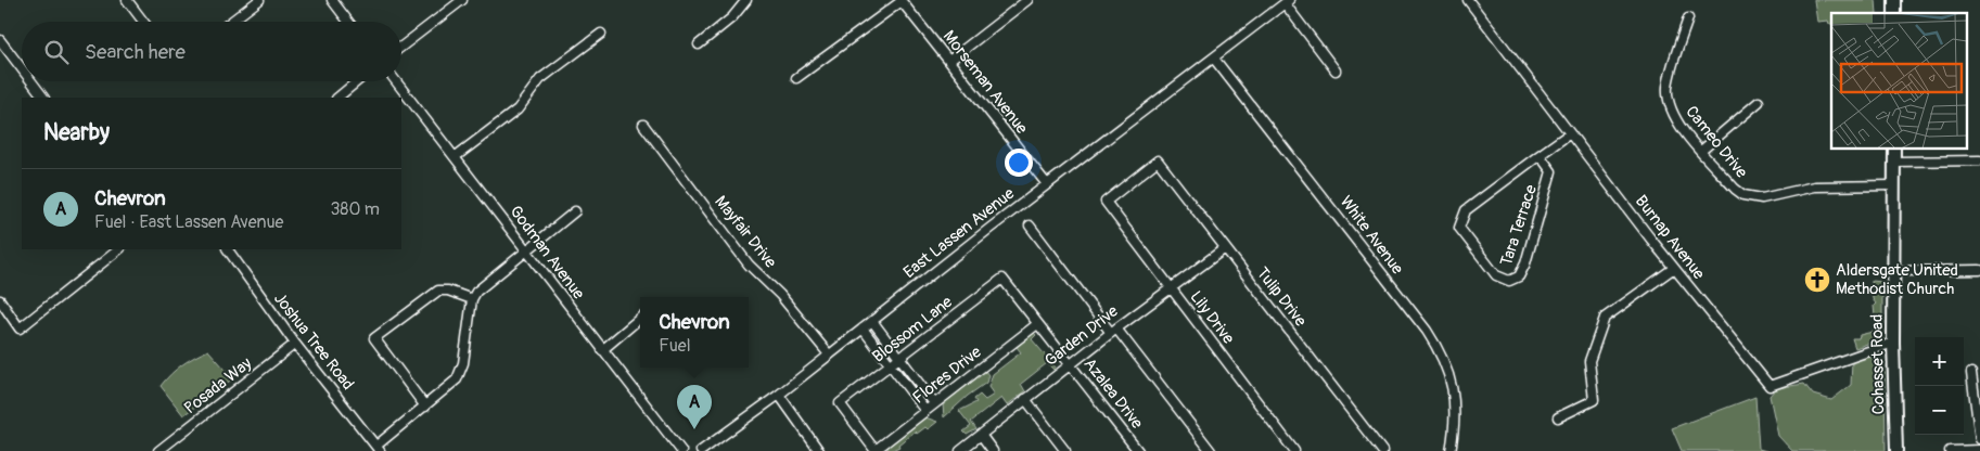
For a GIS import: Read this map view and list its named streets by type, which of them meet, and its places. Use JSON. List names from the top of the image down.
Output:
{
  "streets": {
    "street": [
      "Morseman Avenue",
      "Cameo Drive",
      "Tara Terrace",
      "Mayfair Drive",
      "East Lassen Avenue",
      "White Avenue",
      "Burnap Avenue",
      "Godman Avenue",
      "Tulip Drive",
      "Lily Drive",
      "Blossom Lane",
      "Garden Drive",
      "Joshua Tree Road",
      "Cohasset Road",
      "Flores Drive",
      "Posada Way",
      "Azalea Drive"
    ]
  },
  "crossings": [
    ["Morseman Avenue", "East Lassen Avenue"],
    ["Cameo Drive", "Cohasset Road"],
    ["Tara Terrace", "Burnap Avenue"],
    ["Mayfair Drive", "East Lassen Avenue"],
    ["East Lassen Avenue", "White Avenue"],
    ["Burnap Avenue", "Cohasset Road"],
    ["Tulip Drive", "Lily Drive"],
    ["Tulip Drive", "Garden Drive"],
    ["Lily Drive", "Garden Drive"],
    ["Blossom Lane", "Flores Drive"],
    ["Blossom Lane", "Azalea Drive"],
    ["Garden Drive", "Azalea Drive"],
    ["Joshua Tree Road", "Posada Way"],
    ["Flores Drive", "Azalea Drive"]
  ],
  "places": {
    "church": ["Aldersgate United Methodist Church"]
  },
  "page": {
    "search": "Search here",
    "heading": "Nearby",
    "list": [
      {
        "mark": "A",
        "name": "Chevron",
        "note": "Fuel · East Lassen Avenue",
        "value": "380 m"
      }
    ],
    "popup": ["Chevron", "Fuel"],
    "map_buttons": ["+", "−"],
    "pins": "A"
  }
}
